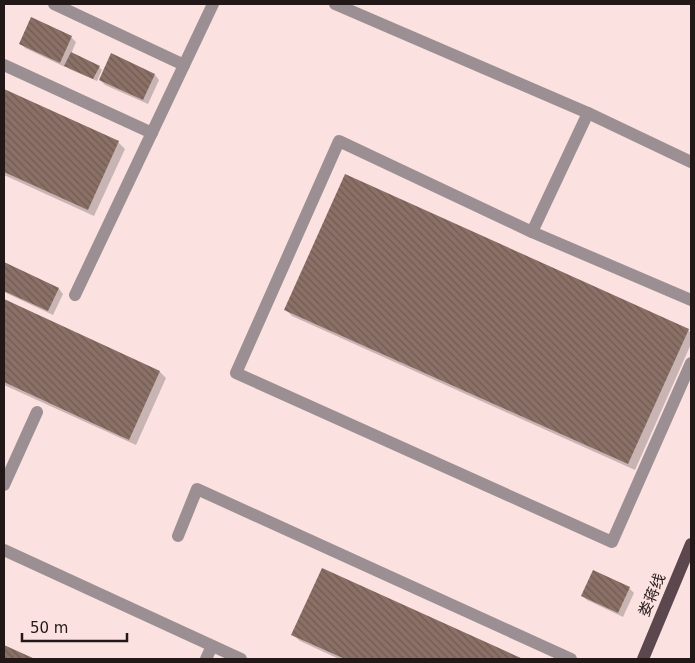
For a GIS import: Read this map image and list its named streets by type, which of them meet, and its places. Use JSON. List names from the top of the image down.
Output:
{
  "streets": {
    "main road": ["娄蒋线"]
  },
  "scale_bar": "50 m"
}
